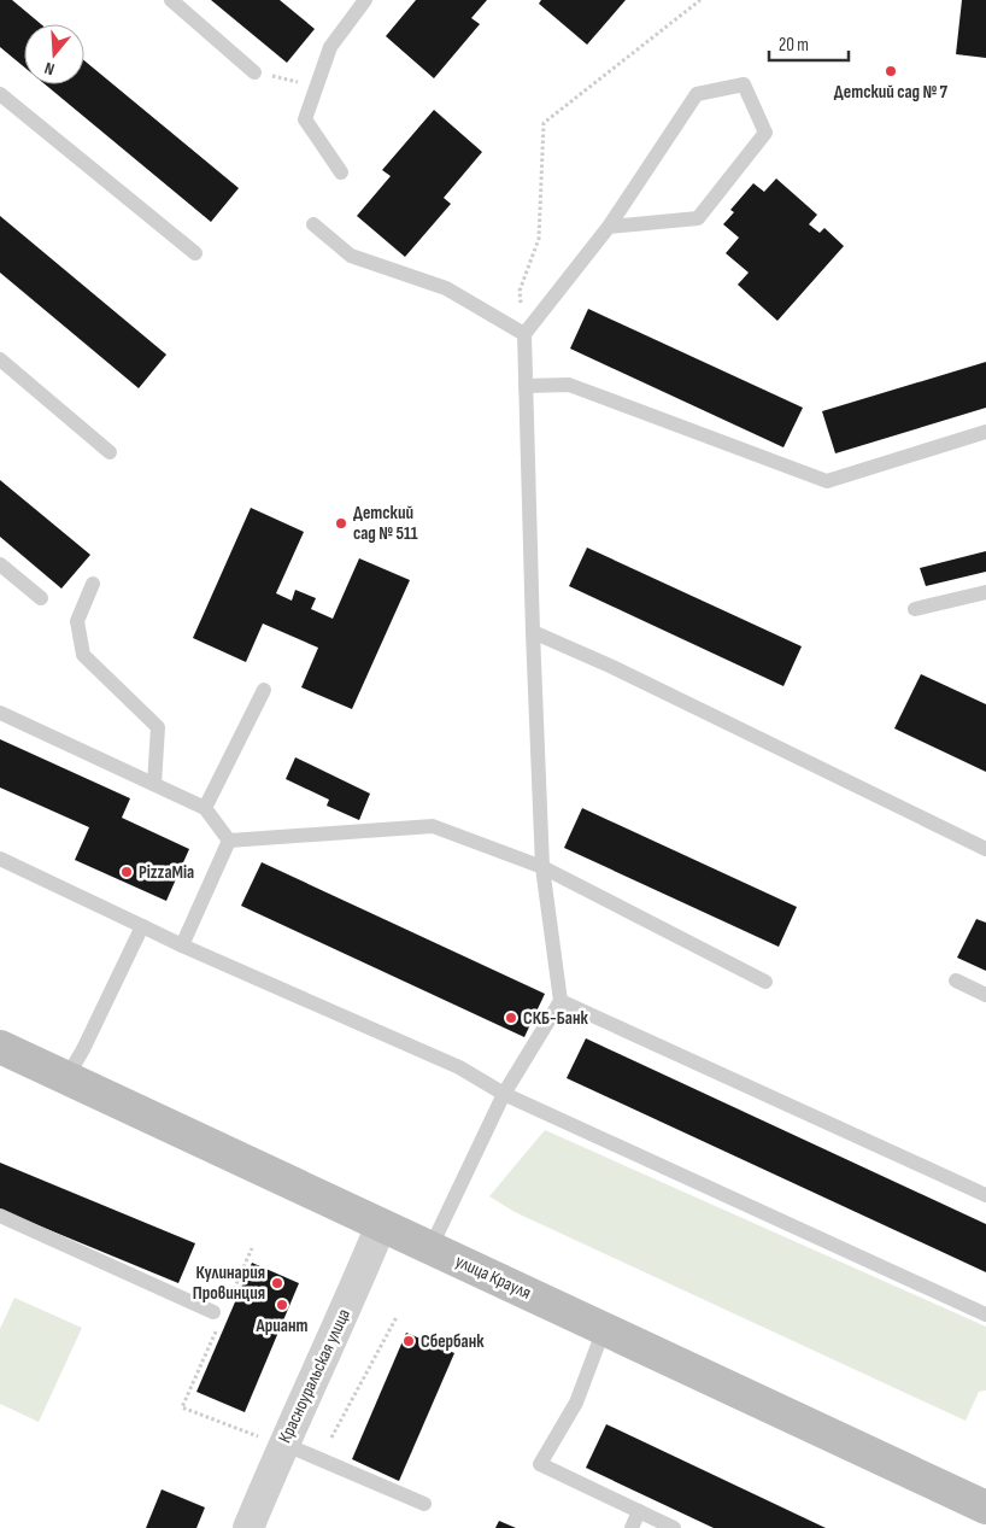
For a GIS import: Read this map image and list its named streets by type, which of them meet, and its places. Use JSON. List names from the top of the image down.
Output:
{
  "streets": {
    "main road": ["улица Крауля"],
    "street": ["Красноуральская улица"]
  },
  "crossings": [
    ["улица Крауля", "Красноуральская улица"]
  ],
  "places": [
    "Детский сад № 7",
    "Детский сад № 511",
    "PizzaMia",
    "СКБ-Банк",
    "Кулинария Провинция",
    "Ариант",
    "Сбербанк"
  ],
  "scale_bar": "20 m",
  "north": "bottom"
}
